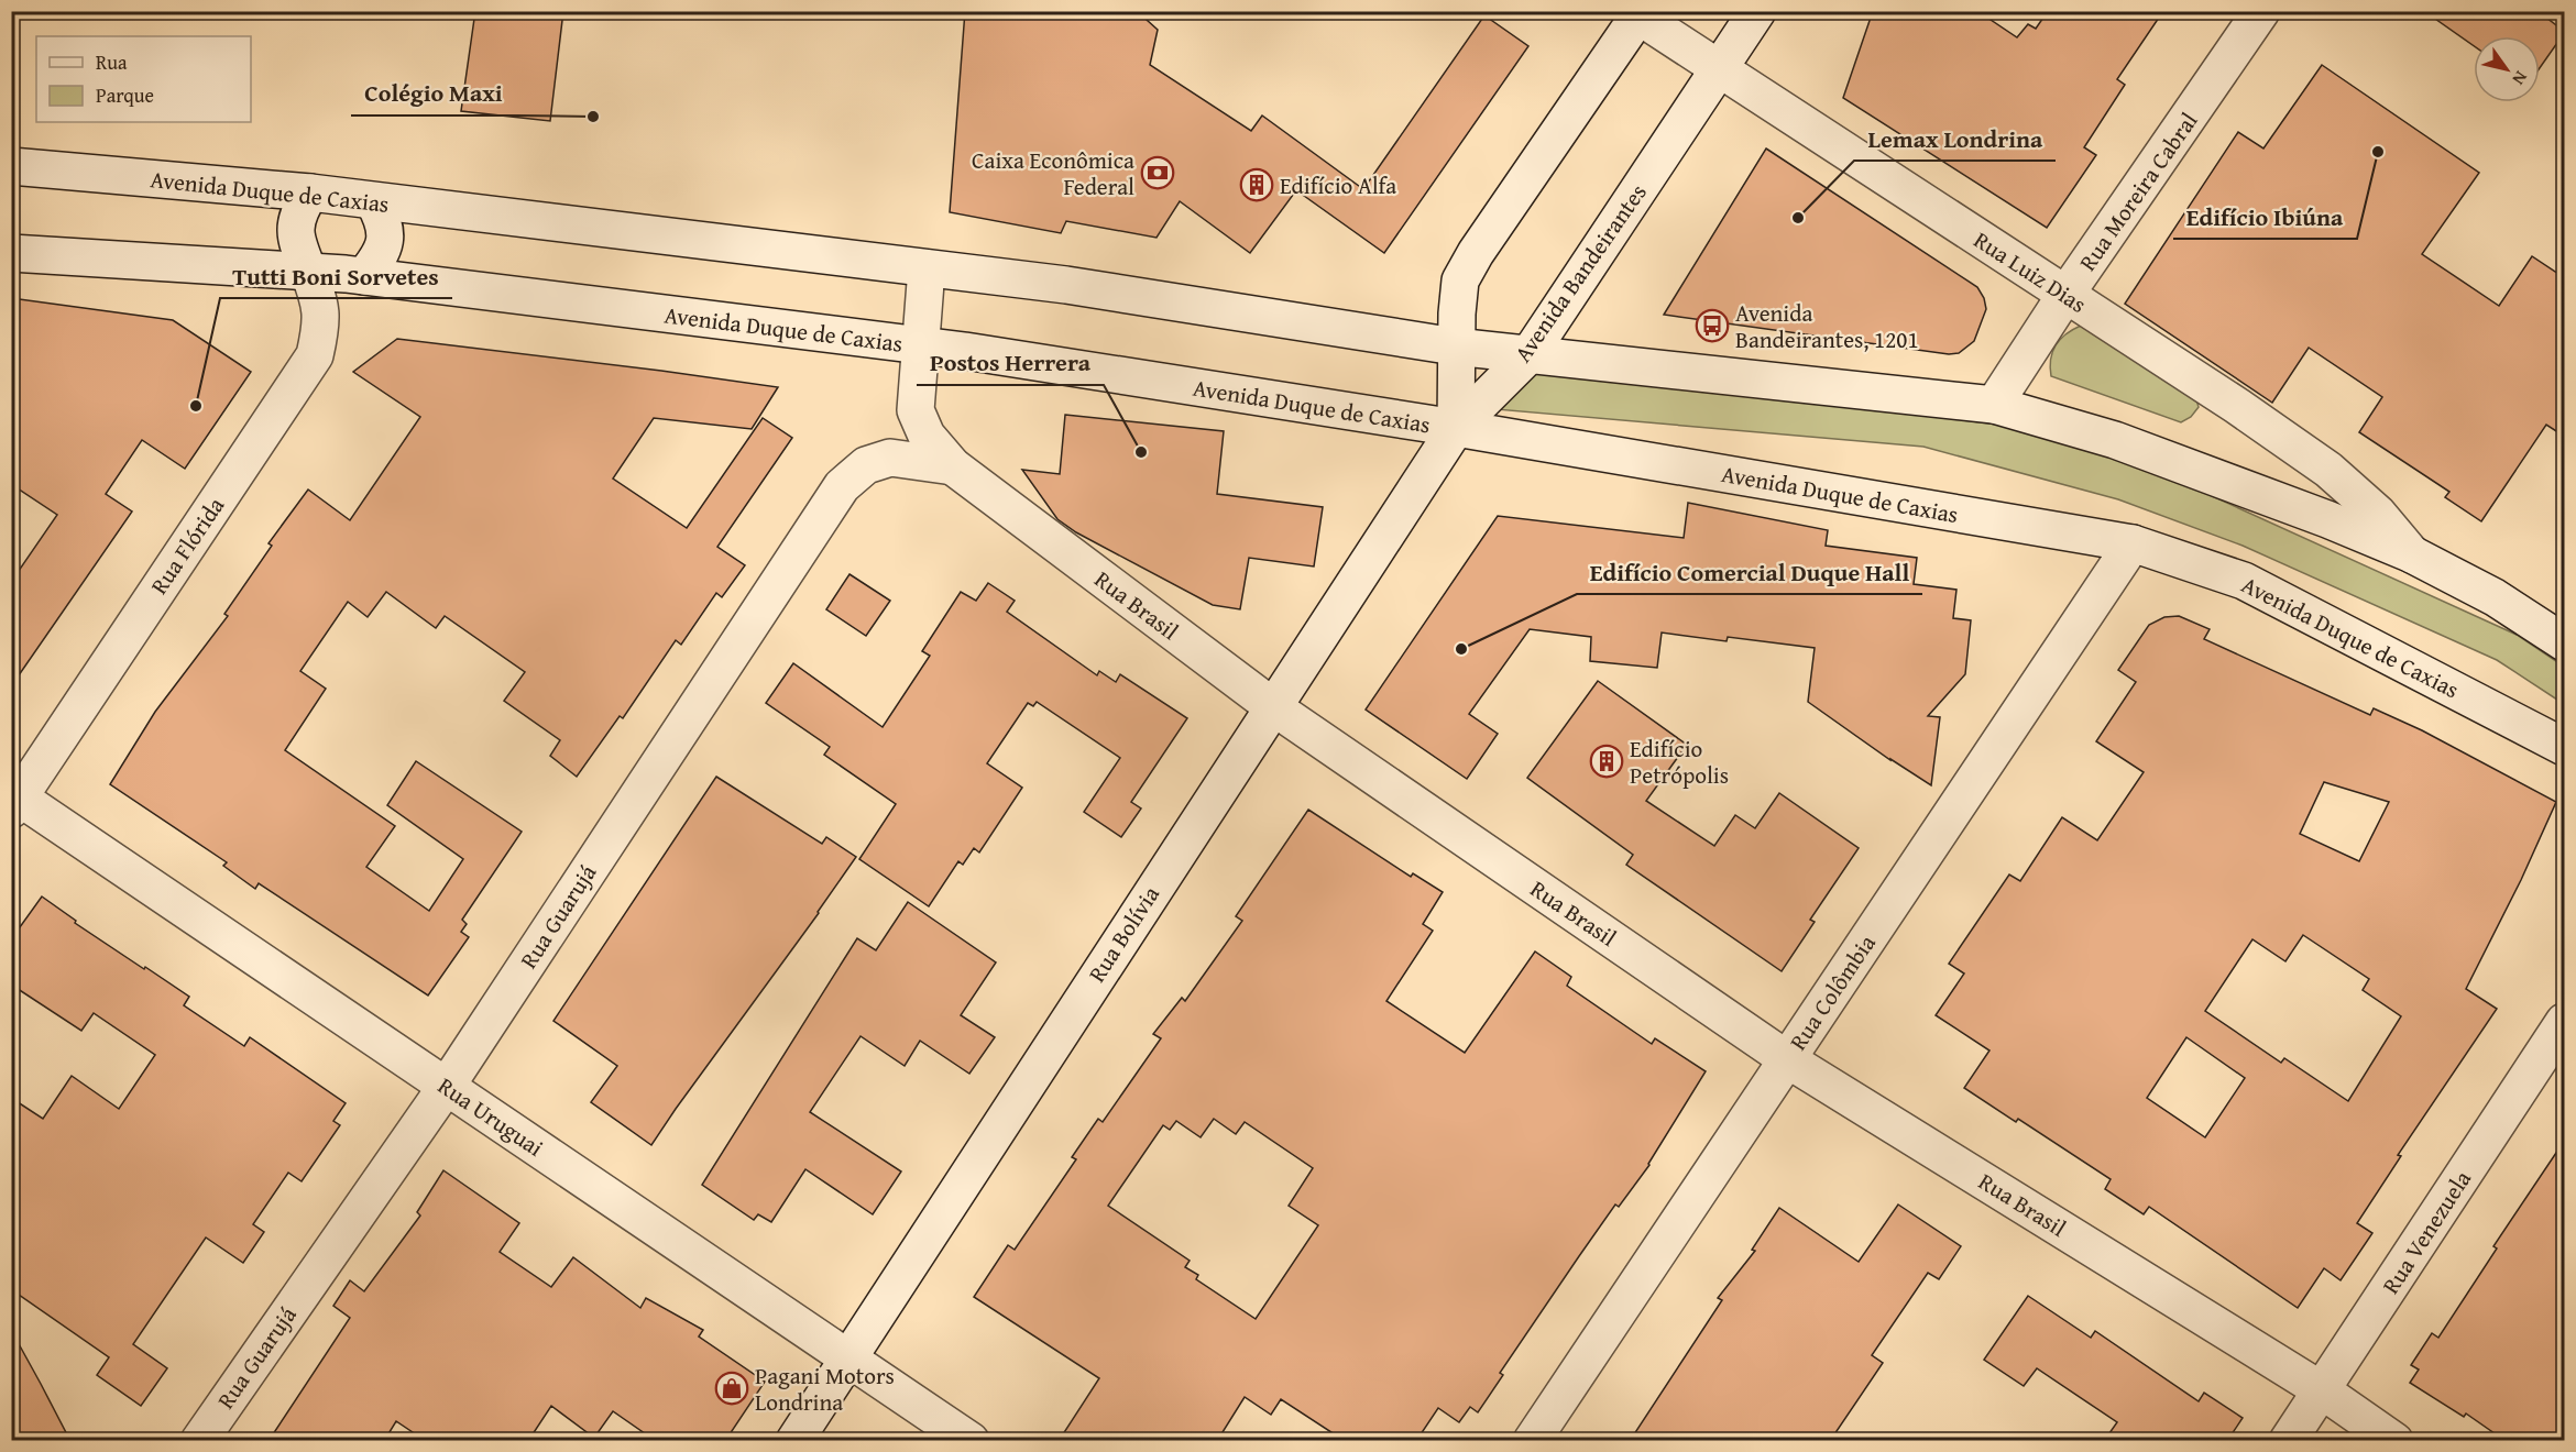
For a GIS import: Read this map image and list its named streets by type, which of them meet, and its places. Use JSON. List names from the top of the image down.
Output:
{
  "streets": {
    "street": [
      "Avenida Duque de Caxias",
      "Rua Moreira Cabral",
      "Rua Luiz Dias",
      "Avenida Bandeirantes",
      "Rua Flórida",
      "Rua Brasil",
      "Rua Guarujá",
      "Rua Bolívia",
      "Rua Colômbia",
      "Rua Uruguai",
      "Rua Venezuela"
    ]
  },
  "crossings": [
    ["Avenida Duque de Caxias", "Rua Moreira Cabral"],
    ["Avenida Duque de Caxias", "Rua Luiz Dias"],
    ["Avenida Duque de Caxias", "Avenida Bandeirantes"],
    ["Avenida Duque de Caxias", "Rua Flórida"],
    ["Avenida Duque de Caxias", "Rua Brasil"],
    ["Avenida Duque de Caxias", "Rua Bolívia"],
    ["Avenida Duque de Caxias", "Rua Colômbia"],
    ["Rua Moreira Cabral", "Rua Luiz Dias"],
    ["Rua Luiz Dias", "Avenida Bandeirantes"],
    ["Avenida Bandeirantes", "Rua Bolívia"],
    ["Rua Flórida", "Rua Uruguai"],
    ["Rua Brasil", "Rua Guarujá"],
    ["Rua Brasil", "Rua Bolívia"],
    ["Rua Brasil", "Rua Colômbia"],
    ["Rua Brasil", "Rua Venezuela"],
    ["Rua Guarujá", "Rua Uruguai"],
    ["Rua Bolívia", "Rua Uruguai"]
  ],
  "places": {
    "other": [
      "Colégio Maxi",
      "Edifício Ibiúna",
      "Lemax Londrina",
      "Tutti Boni Sorvetes",
      "Postos Herrera",
      "Edifício Comercial Duque Hall"
    ],
    "bank": ["Caixa Econômica Federal"],
    "building": ["Edifício Alfa", "Edifício Petrópolis"],
    "bus stop": ["Avenida Bandeirantes, 1201"],
    "shop": ["Pagani Motors Londrina"]
  },
  "legend": ["Rua", "Parque"],
  "north": "bottom right"
}
